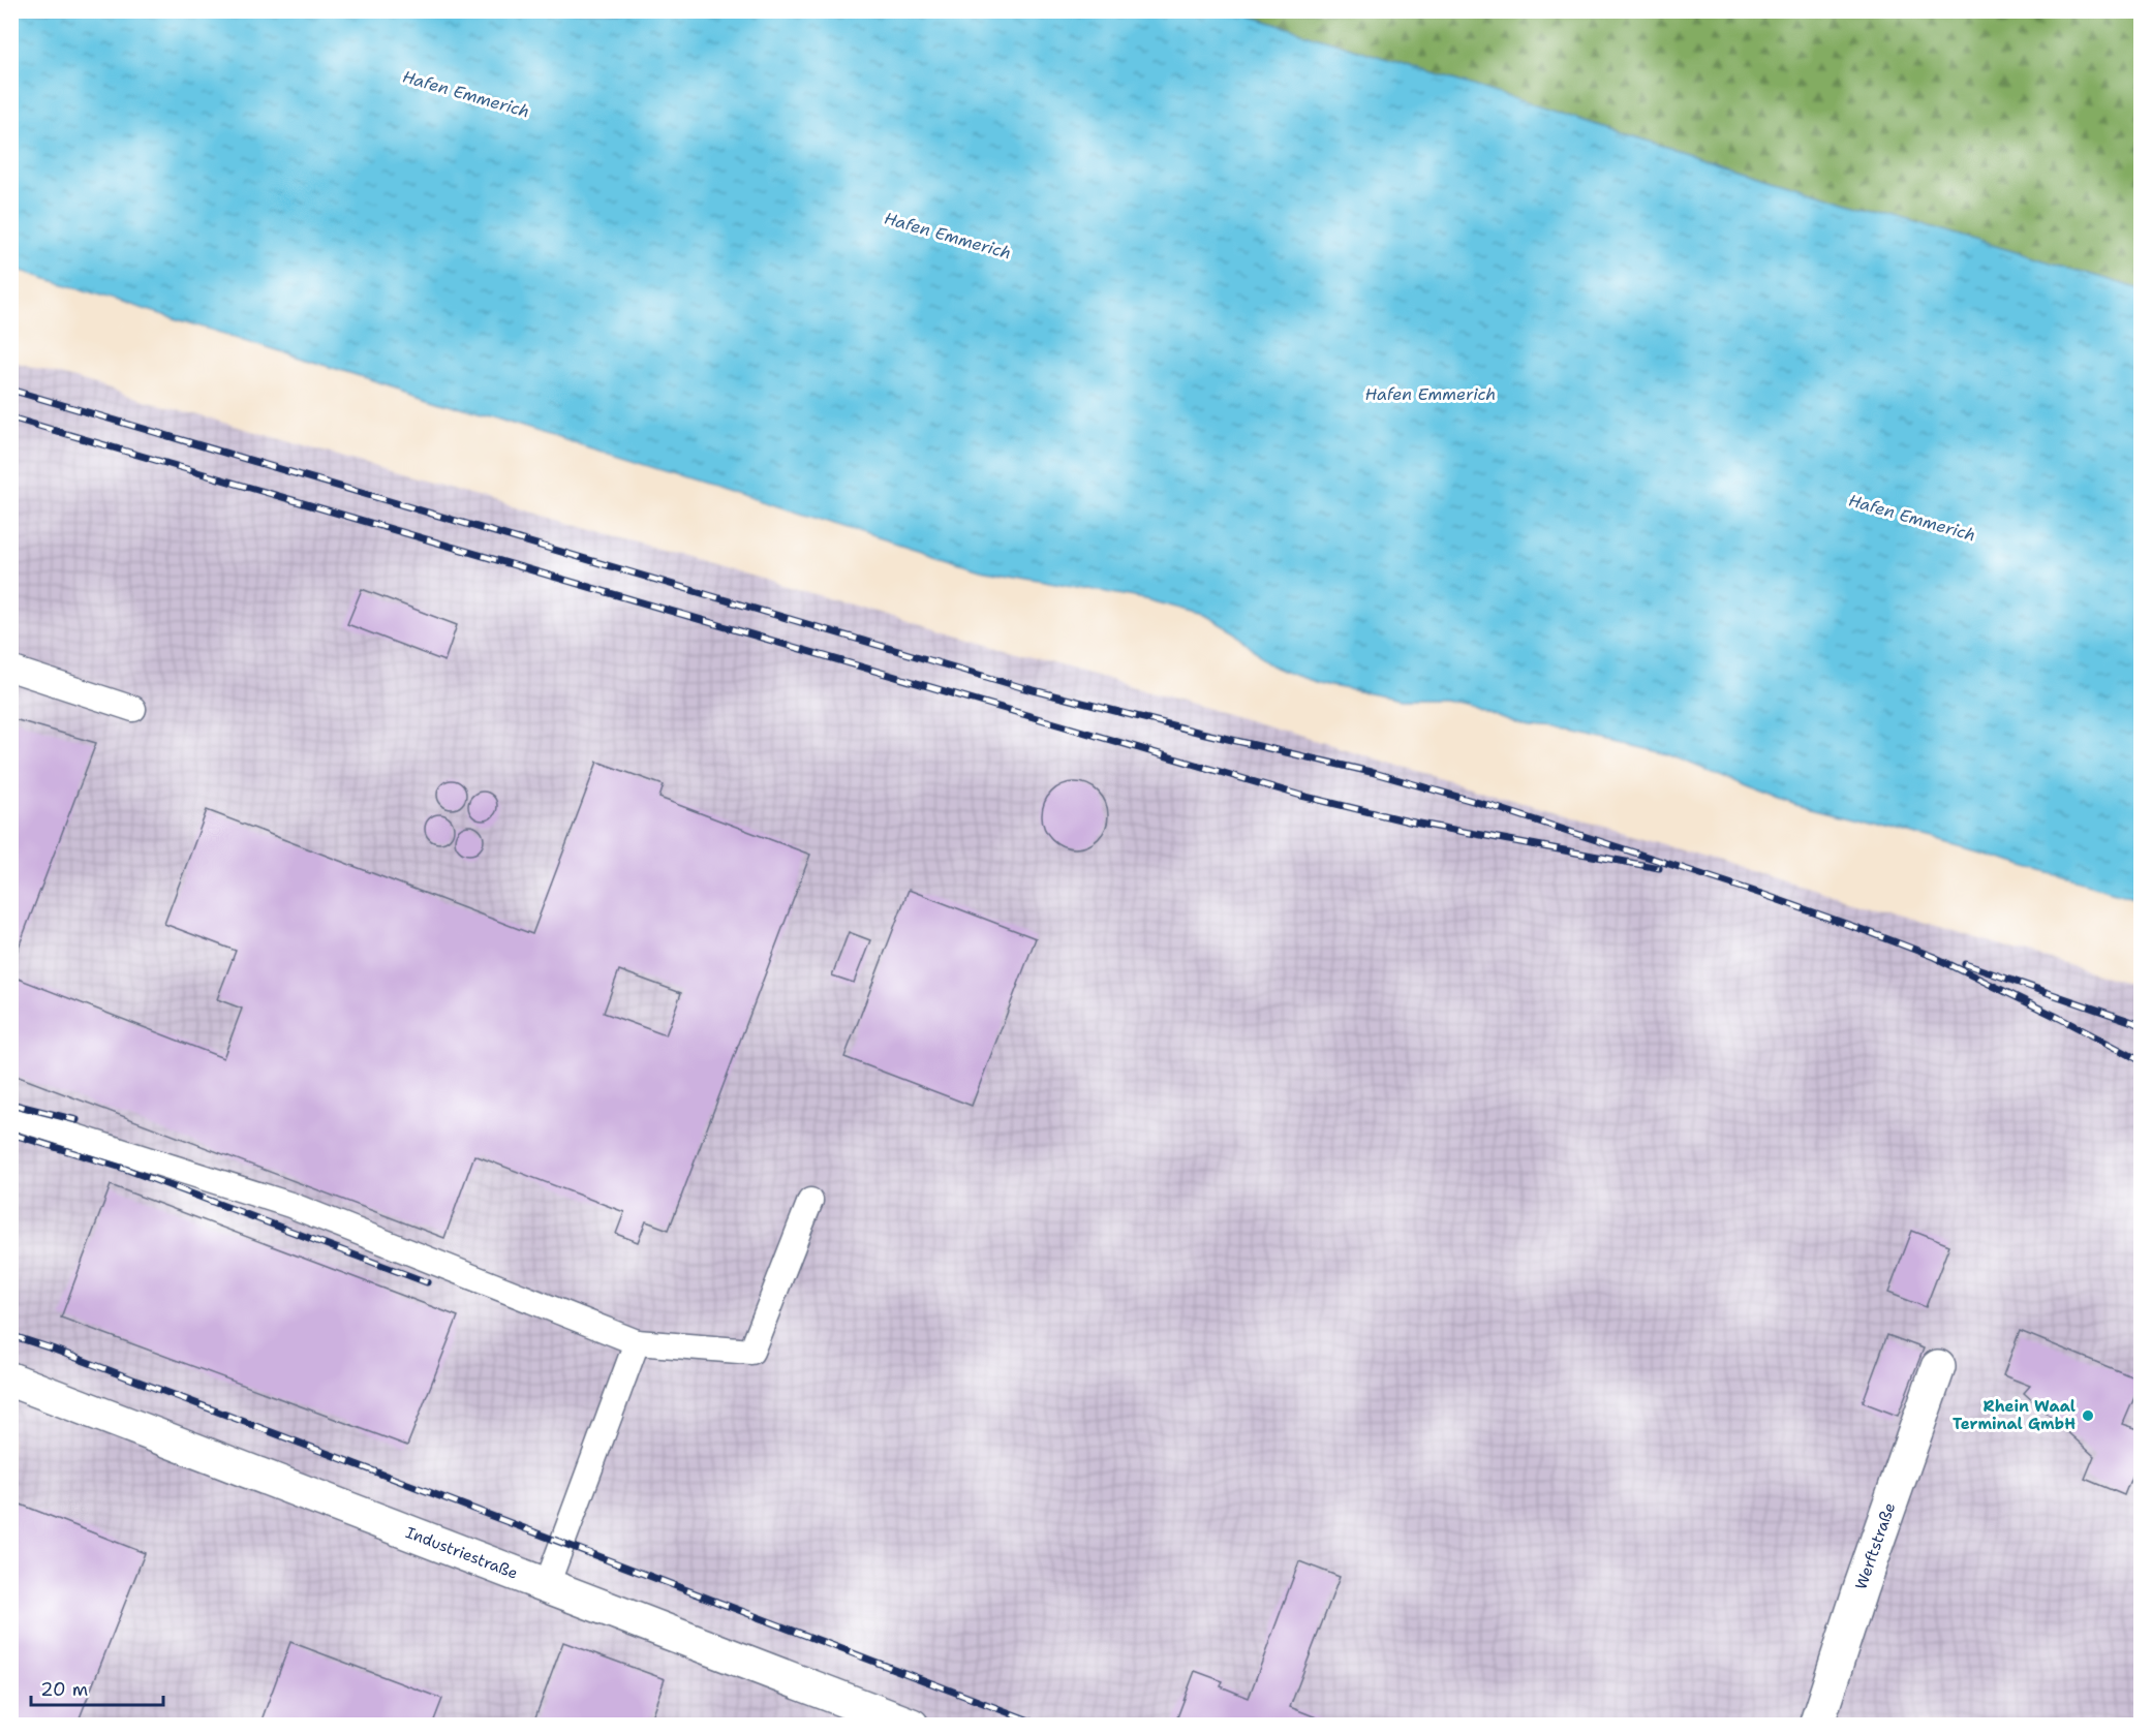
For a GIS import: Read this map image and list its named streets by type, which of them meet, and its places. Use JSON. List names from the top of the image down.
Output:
{
  "streets": {
    "street": ["Werftstraße", "Industriestraße"]
  },
  "water": ["Hafen Emmerich"],
  "places": ["Rhein Waal Terminal GmbH"],
  "scale_bar": "20 m"
}
